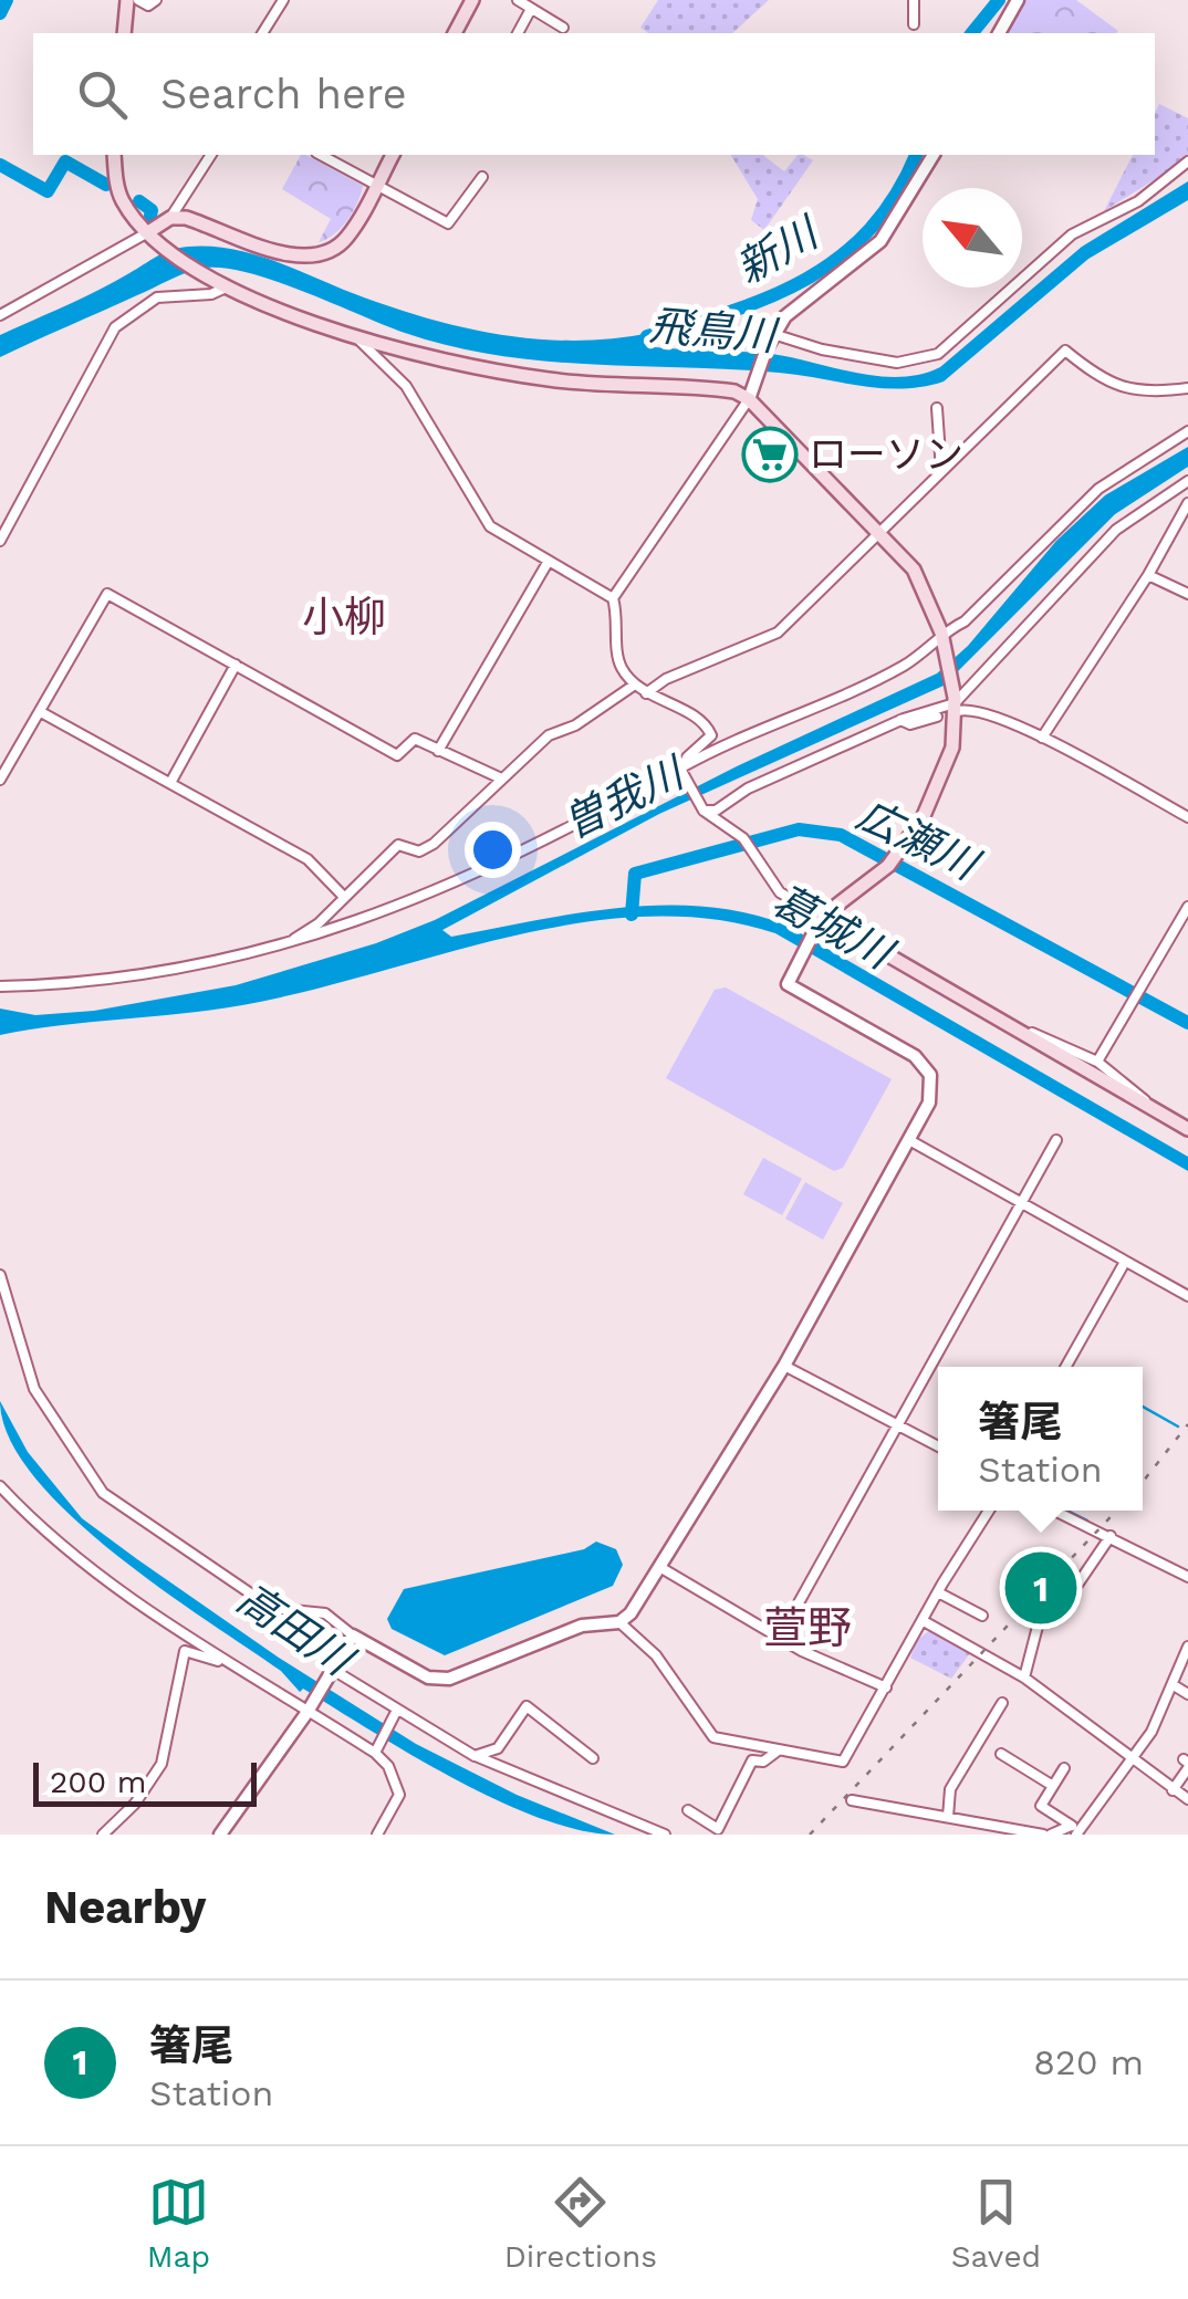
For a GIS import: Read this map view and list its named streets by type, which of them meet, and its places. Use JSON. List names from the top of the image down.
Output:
{
  "districts": ["小柳", "萱野"],
  "water": [
    "新川",
    "飛鳥川",
    "曽我川",
    "広瀬川",
    "葛城川",
    "高田川"
  ],
  "places": {
    "supermarket": ["ローソン"]
  },
  "scale_bar": "200 m",
  "north": "top left",
  "page": {
    "search": "Search here",
    "popup": ["箸尾", "Station"],
    "pins": "1",
    "scale": "200 m",
    "heading": "Nearby",
    "list": [
      {
        "mark": "1",
        "name": "箸尾",
        "note": "Station",
        "value": "820 m"
      }
    ],
    "nav": ["Map", "Directions", "Saved"]
  }
}
